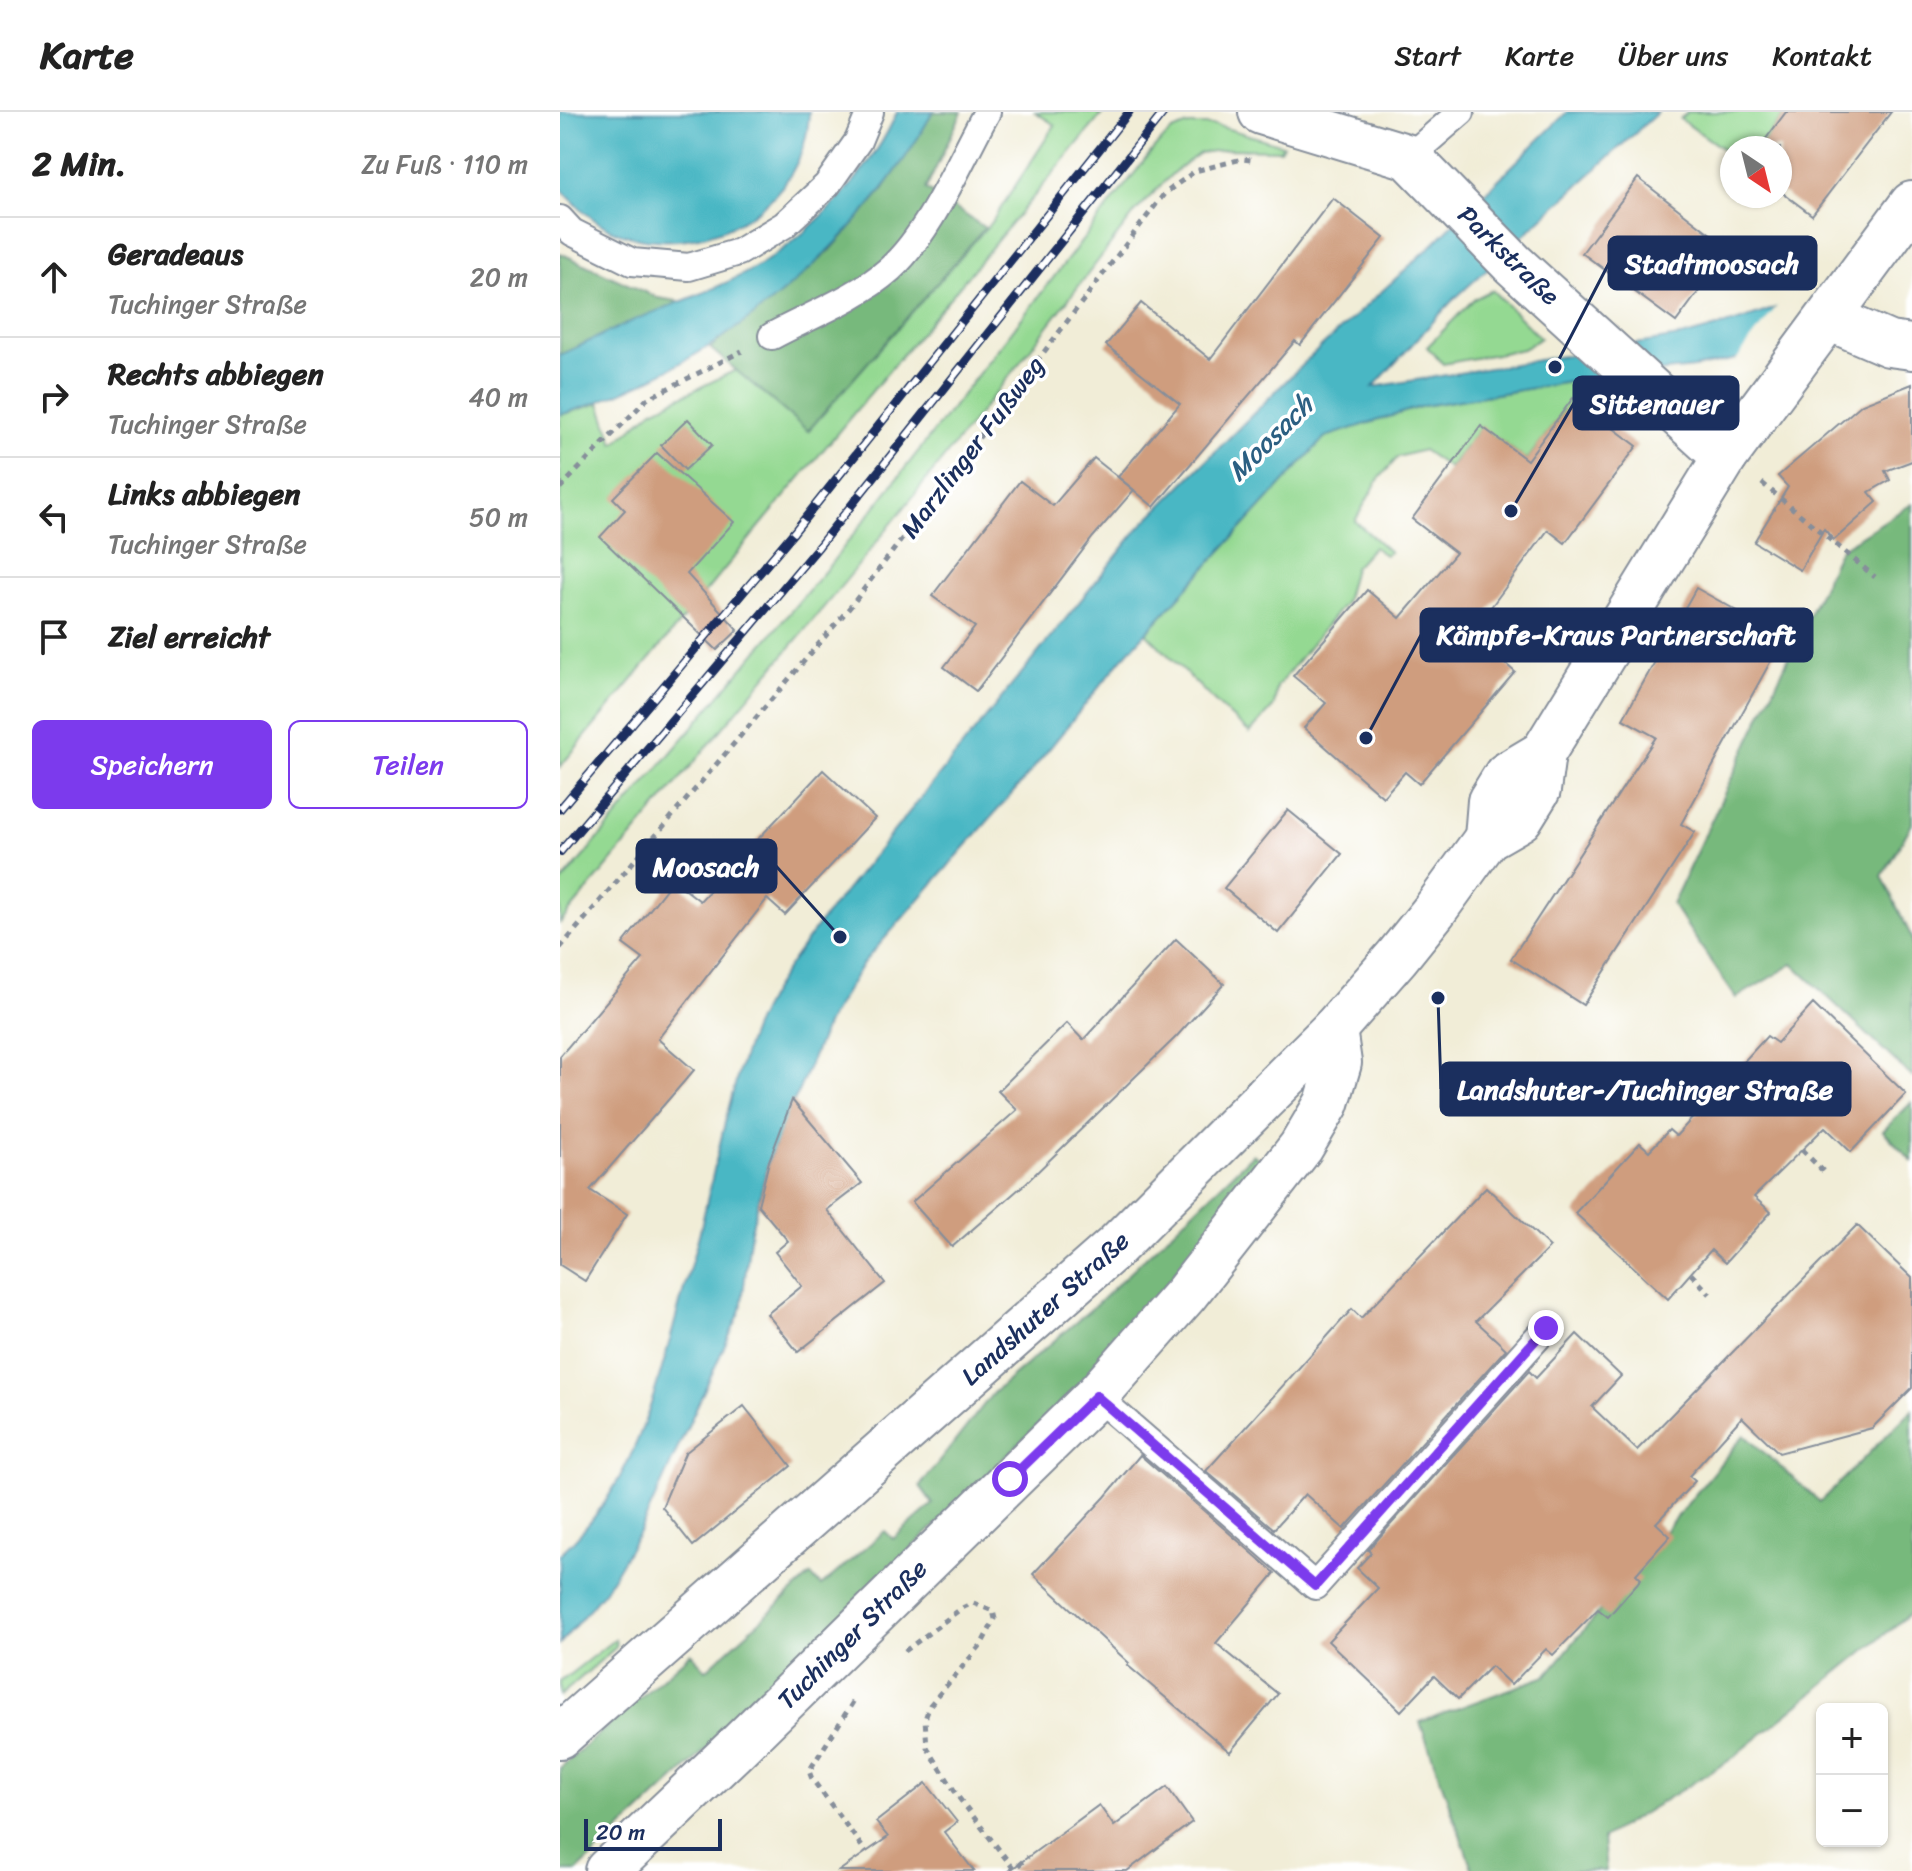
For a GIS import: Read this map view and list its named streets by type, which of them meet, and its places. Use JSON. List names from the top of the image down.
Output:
{
  "streets": {
    "main road": ["Parkstraße", "Landshuter Straße", "Tuchinger Straße"],
    "path": ["Marzlinger Fußweg"]
  },
  "crossings": [
    ["Parkstraße", "Landshuter Straße"],
    ["Landshuter Straße", "Tuchinger Straße"]
  ],
  "water": ["Moosach"],
  "places": [
    "Stadtmoosach",
    "Sittenauer",
    "Kämpfe-Kraus Partnerschaft",
    "Moosach",
    "Landshuter-/Tuchinger Straße"
  ],
  "scale_bar": "20 m",
  "north": "bottom right",
  "page": {
    "header": "Karte",
    "nav": [
      "Start",
      "Karte",
      "Über uns",
      "Kontakt"
    ],
    "heading": ["2 Min.", "Zu Fuß · 110 m"],
    "list": [
      ["Geradeaus", "Tuchinger Straße", "20 m"],
      ["Rechts abbiegen", "Tuchinger Straße", "40 m"],
      ["Links abbiegen", "Tuchinger Straße", "50 m"],
      "Ziel erreicht"
    ],
    "buttons": ["Speichern", "Teilen"],
    "map_buttons": ["+", "−"],
    "scale": "20 m"
  }
}
